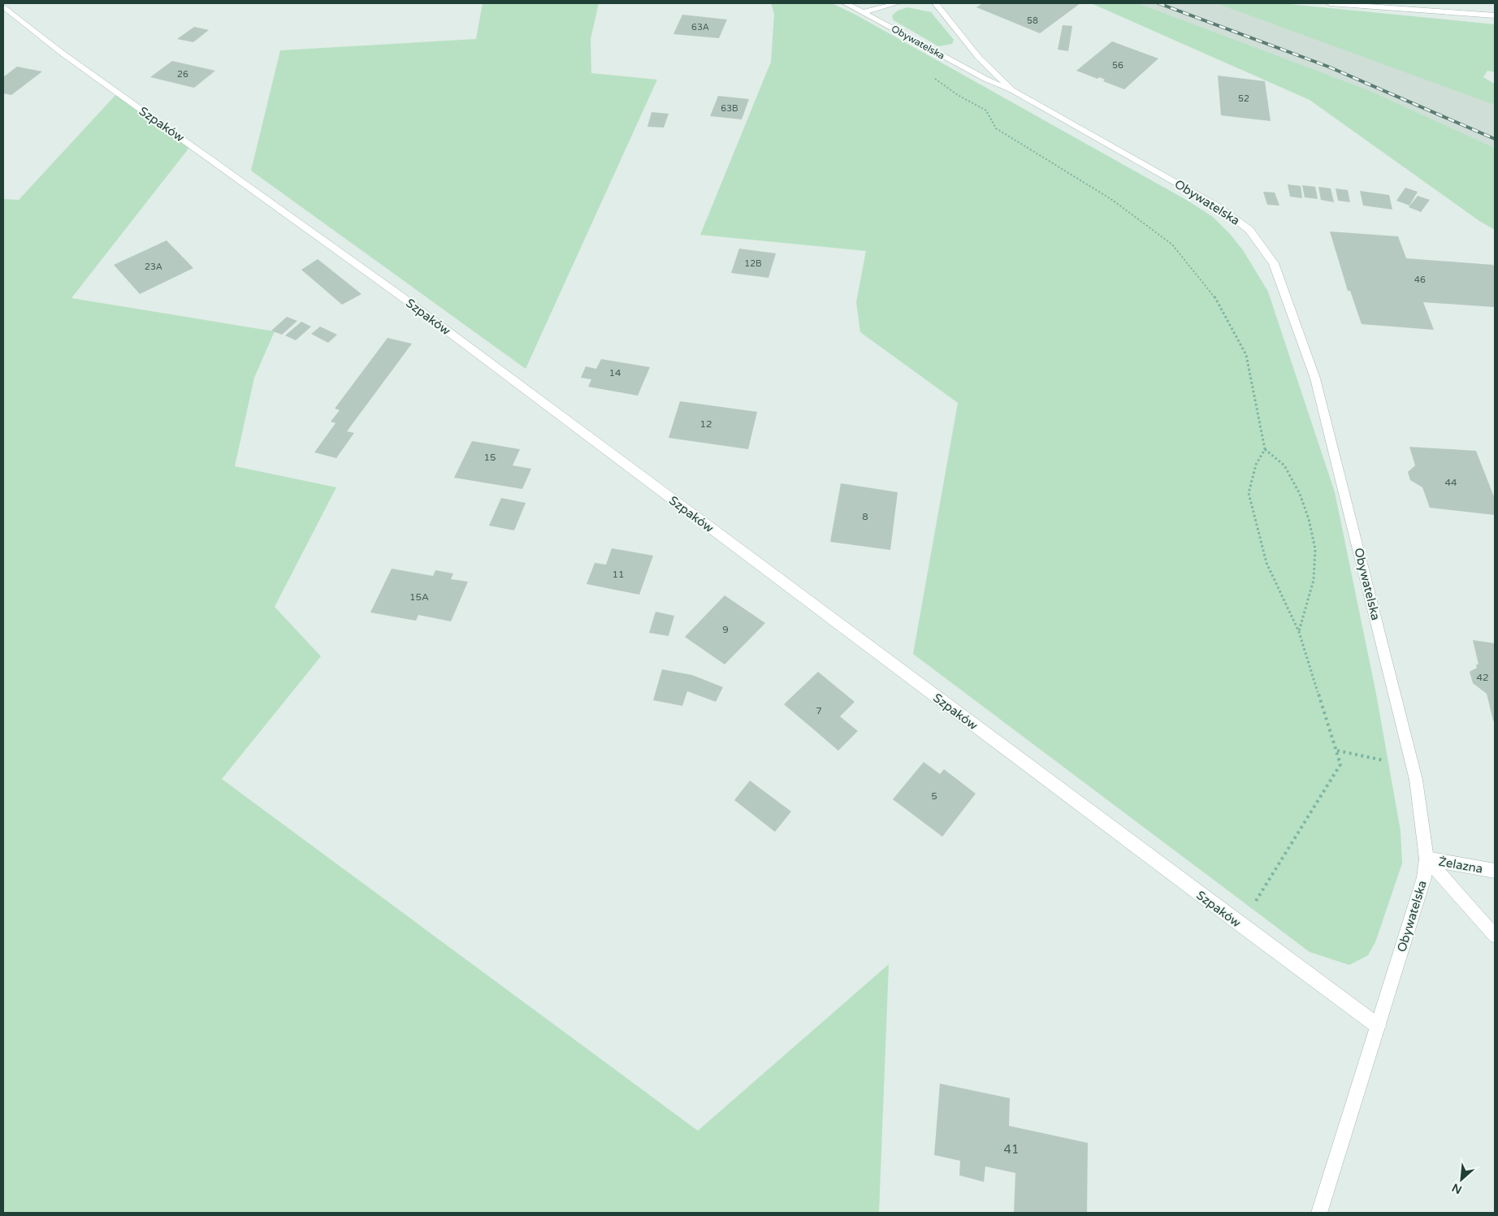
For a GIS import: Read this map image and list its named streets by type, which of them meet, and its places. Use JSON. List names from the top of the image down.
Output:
{
  "streets": {
    "street": ["Obywatelska", "Szpaków", "Żelazna"]
  },
  "crossings": [
    ["Obywatelska", "Szpaków"],
    ["Obywatelska", "Żelazna"]
  ],
  "house_numbers": [
    "58",
    "63A",
    "56",
    "26",
    "52",
    "63B",
    "12B",
    "23A",
    "46",
    "14",
    "12",
    "15",
    "44",
    "8",
    "11",
    "15A",
    "9",
    "42",
    "7",
    "5",
    "41"
  ],
  "north": "bottom left"
}
